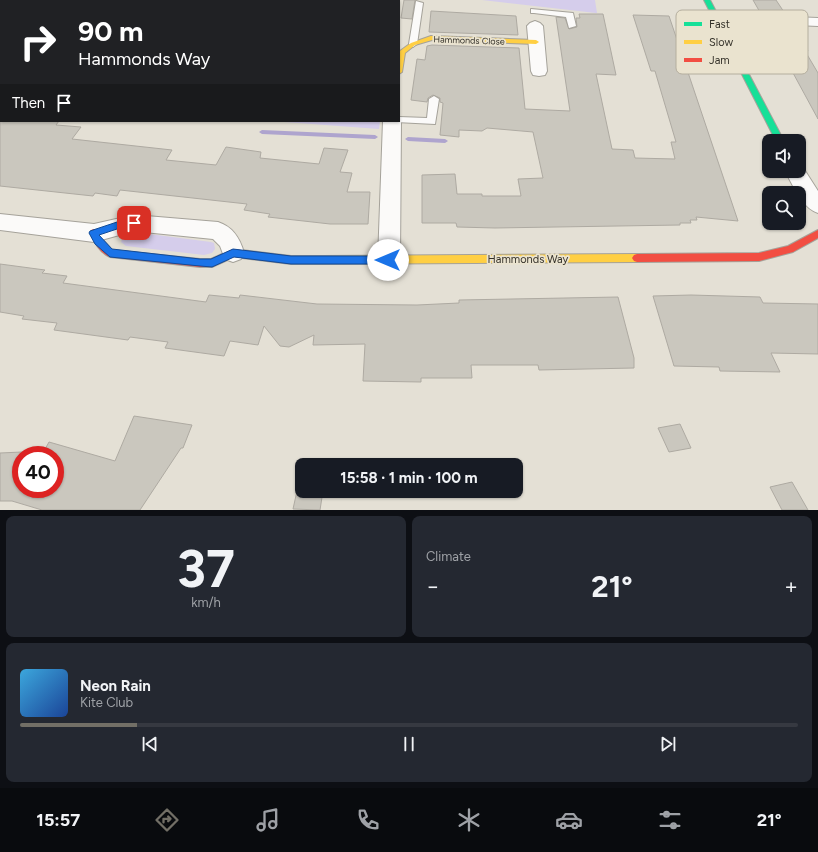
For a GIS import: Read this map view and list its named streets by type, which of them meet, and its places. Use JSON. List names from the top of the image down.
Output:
{
  "streets": {
    "street": ["Hammonds Close", "Hammonds Way"]
  },
  "legend": ["Fast", "Slow", "Jam"],
  "page": {
    "turn": ["90 m", "Hammonds Way"],
    "then": "Then",
    "limit": "40",
    "trip": "15:58 · 1 min · 100 m",
    "tile": [
      ["37", "km/h"],
      "Climate"
    ],
    "heat": ["−", "21°", "+"],
    "song": ["Neon Rain", "Kite Club"],
    "tabs": ["15:57", "21°"]
  }
}
